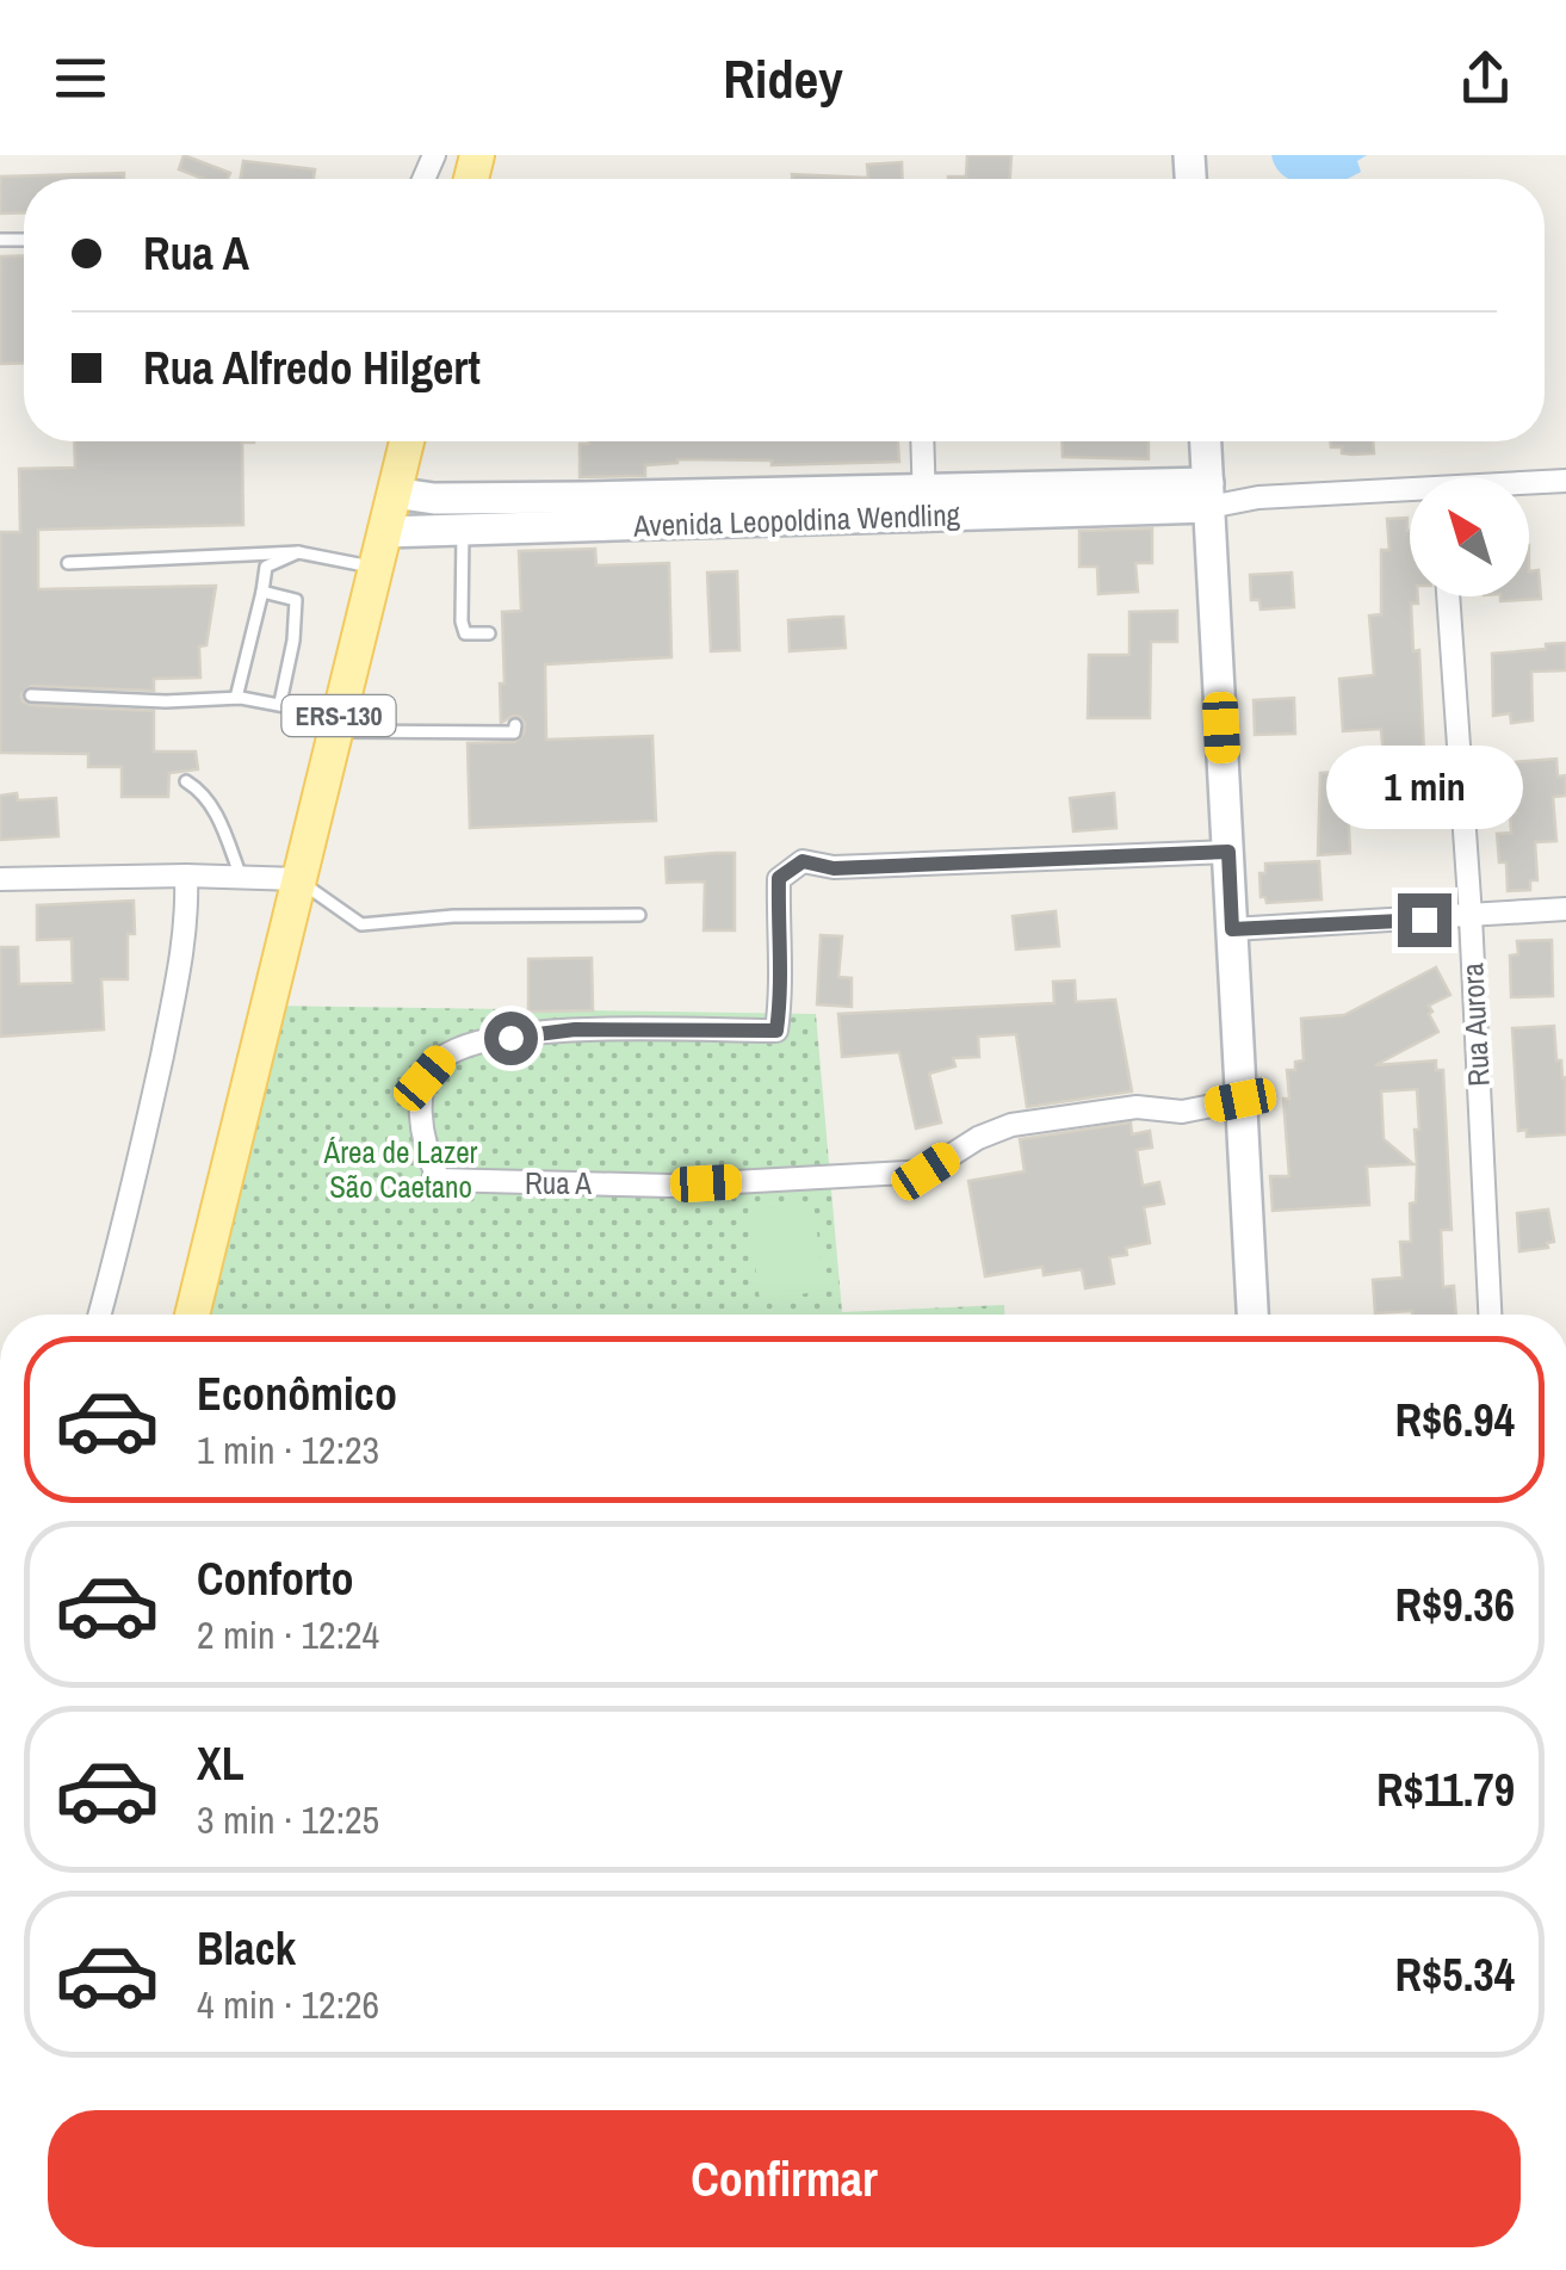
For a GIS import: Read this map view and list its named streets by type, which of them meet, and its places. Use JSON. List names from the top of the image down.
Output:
{
  "streets": {
    "main road": ["Avenida Leopoldina Wendling", "ERS-130"],
    "street": ["Rua Aurora", "Rua A"]
  },
  "crossings": [
    ["Avenida Leopoldina Wendling", "ERS-130"]
  ],
  "parks": ["Área de Lazer São Caetano"],
  "north": "top left",
  "page": {
    "header": "Ridey",
    "banner": ["Rua A", "Rua Alfredo Hilgert"],
    "bubble": "1 min",
    "list": [
      {
        "name": "Econômico",
        "note": "1 min · 12:23",
        "value": "R$6.94"
      },
      {
        "name": "Conforto",
        "note": "2 min · 12:24",
        "value": "R$9.36"
      },
      {
        "name": "XL",
        "note": "3 min · 12:25",
        "value": "R$11.79"
      },
      {
        "name": "Black",
        "note": "4 min · 12:26",
        "value": "R$5.34"
      }
    ],
    "buttons": "Confirmar"
  }
}
